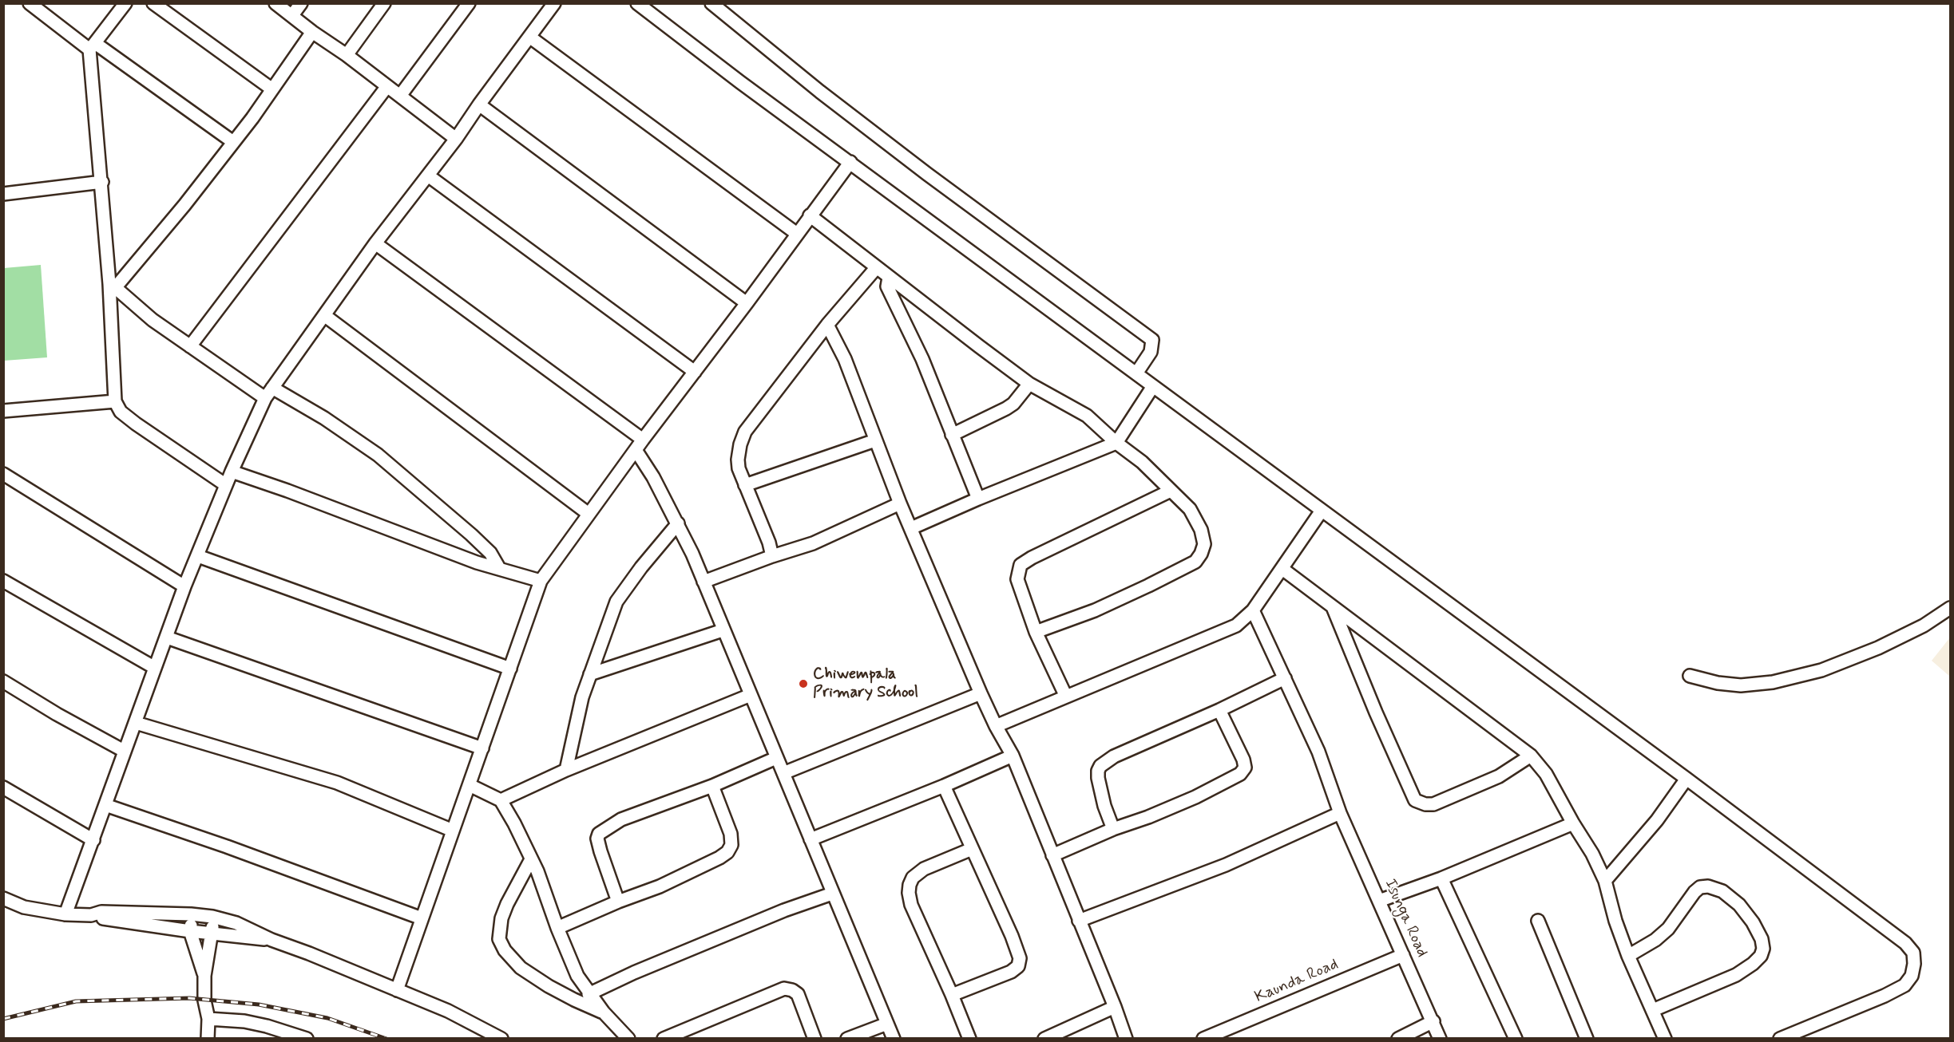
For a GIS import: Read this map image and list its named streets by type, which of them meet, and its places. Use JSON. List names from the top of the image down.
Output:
{
  "streets": {
    "street": ["Isunga Road", "Kaunda Road"]
  },
  "crossings": [
    ["Isunga Road", "Kaunda Road"]
  ],
  "places": ["Chiwempala Primary School"]
}
